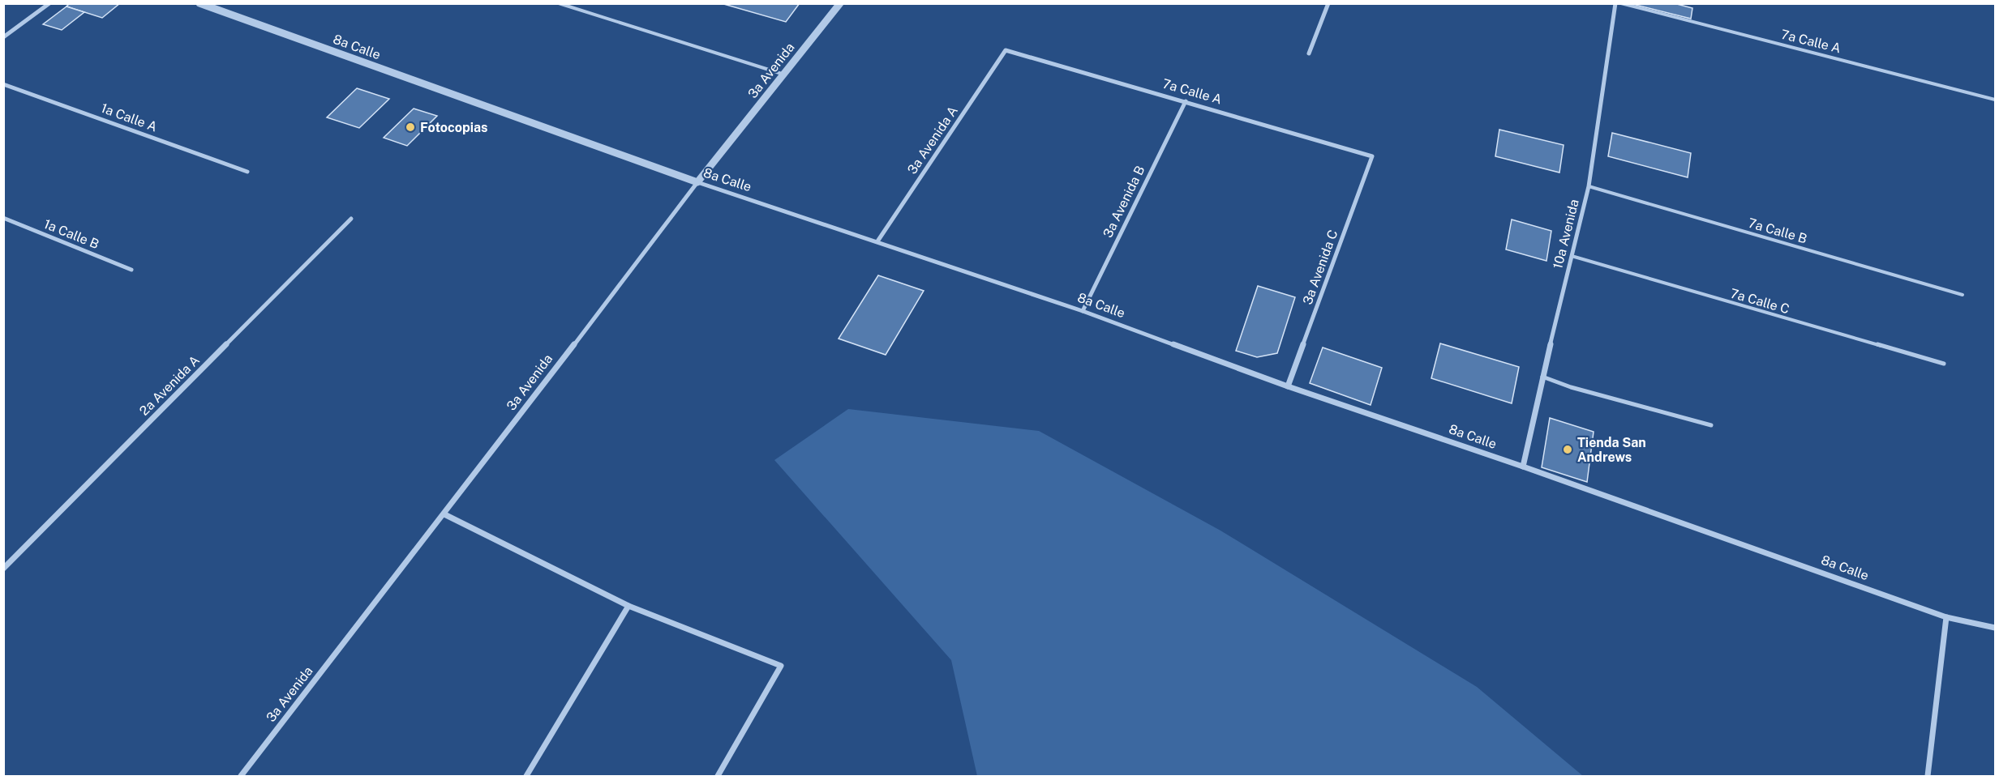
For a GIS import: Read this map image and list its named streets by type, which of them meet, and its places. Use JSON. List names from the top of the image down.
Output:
{
  "streets": {
    "street": [
      "7a Calle A",
      "8a Calle",
      "3a Avenida",
      "1a Calle A",
      "3a Avenida A",
      "3a Avenida B",
      "1a Calle B",
      "10a Avenida",
      "3a Avenida C",
      "2a Avenida A"
    ],
    "lane": ["7a Calle B", "7a Calle C"]
  },
  "crossings": [
    ["7a Calle A", "3a Avenida A"],
    ["7a Calle A", "3a Avenida B"],
    ["7a Calle A", "3a Avenida C"],
    ["8a Calle", "3a Avenida"],
    ["8a Calle", "3a Avenida A"],
    ["8a Calle", "3a Avenida B"],
    ["8a Calle", "10a Avenida"],
    ["8a Calle", "3a Avenida C"],
    ["7a Calle B", "10a Avenida"],
    ["10a Avenida", "7a Calle C"]
  ],
  "places": ["Fotocopias", "Tienda San Andrews"]
}
